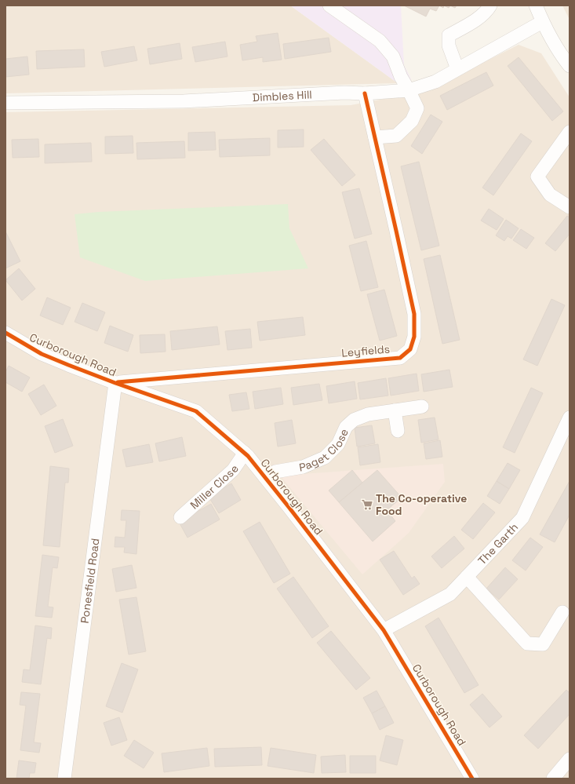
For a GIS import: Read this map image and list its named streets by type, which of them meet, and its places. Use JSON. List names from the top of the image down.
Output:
{
  "streets": {
    "street": [
      "Dimbles Hill",
      "Leyfields",
      "Curborough Road",
      "Paget Close",
      "Miller Close",
      "The Garth",
      "Ponesfield Road"
    ]
  },
  "crossings": [
    ["Dimbles Hill", "Leyfields"],
    ["Leyfields", "Curborough Road"],
    ["Leyfields", "Ponesfield Road"],
    ["Curborough Road", "Paget Close"],
    ["Curborough Road", "Miller Close"],
    ["Curborough Road", "The Garth"],
    ["Curborough Road", "Ponesfield Road"]
  ],
  "places": {
    "supermarket": ["The Co-operative Food"]
  }
}
